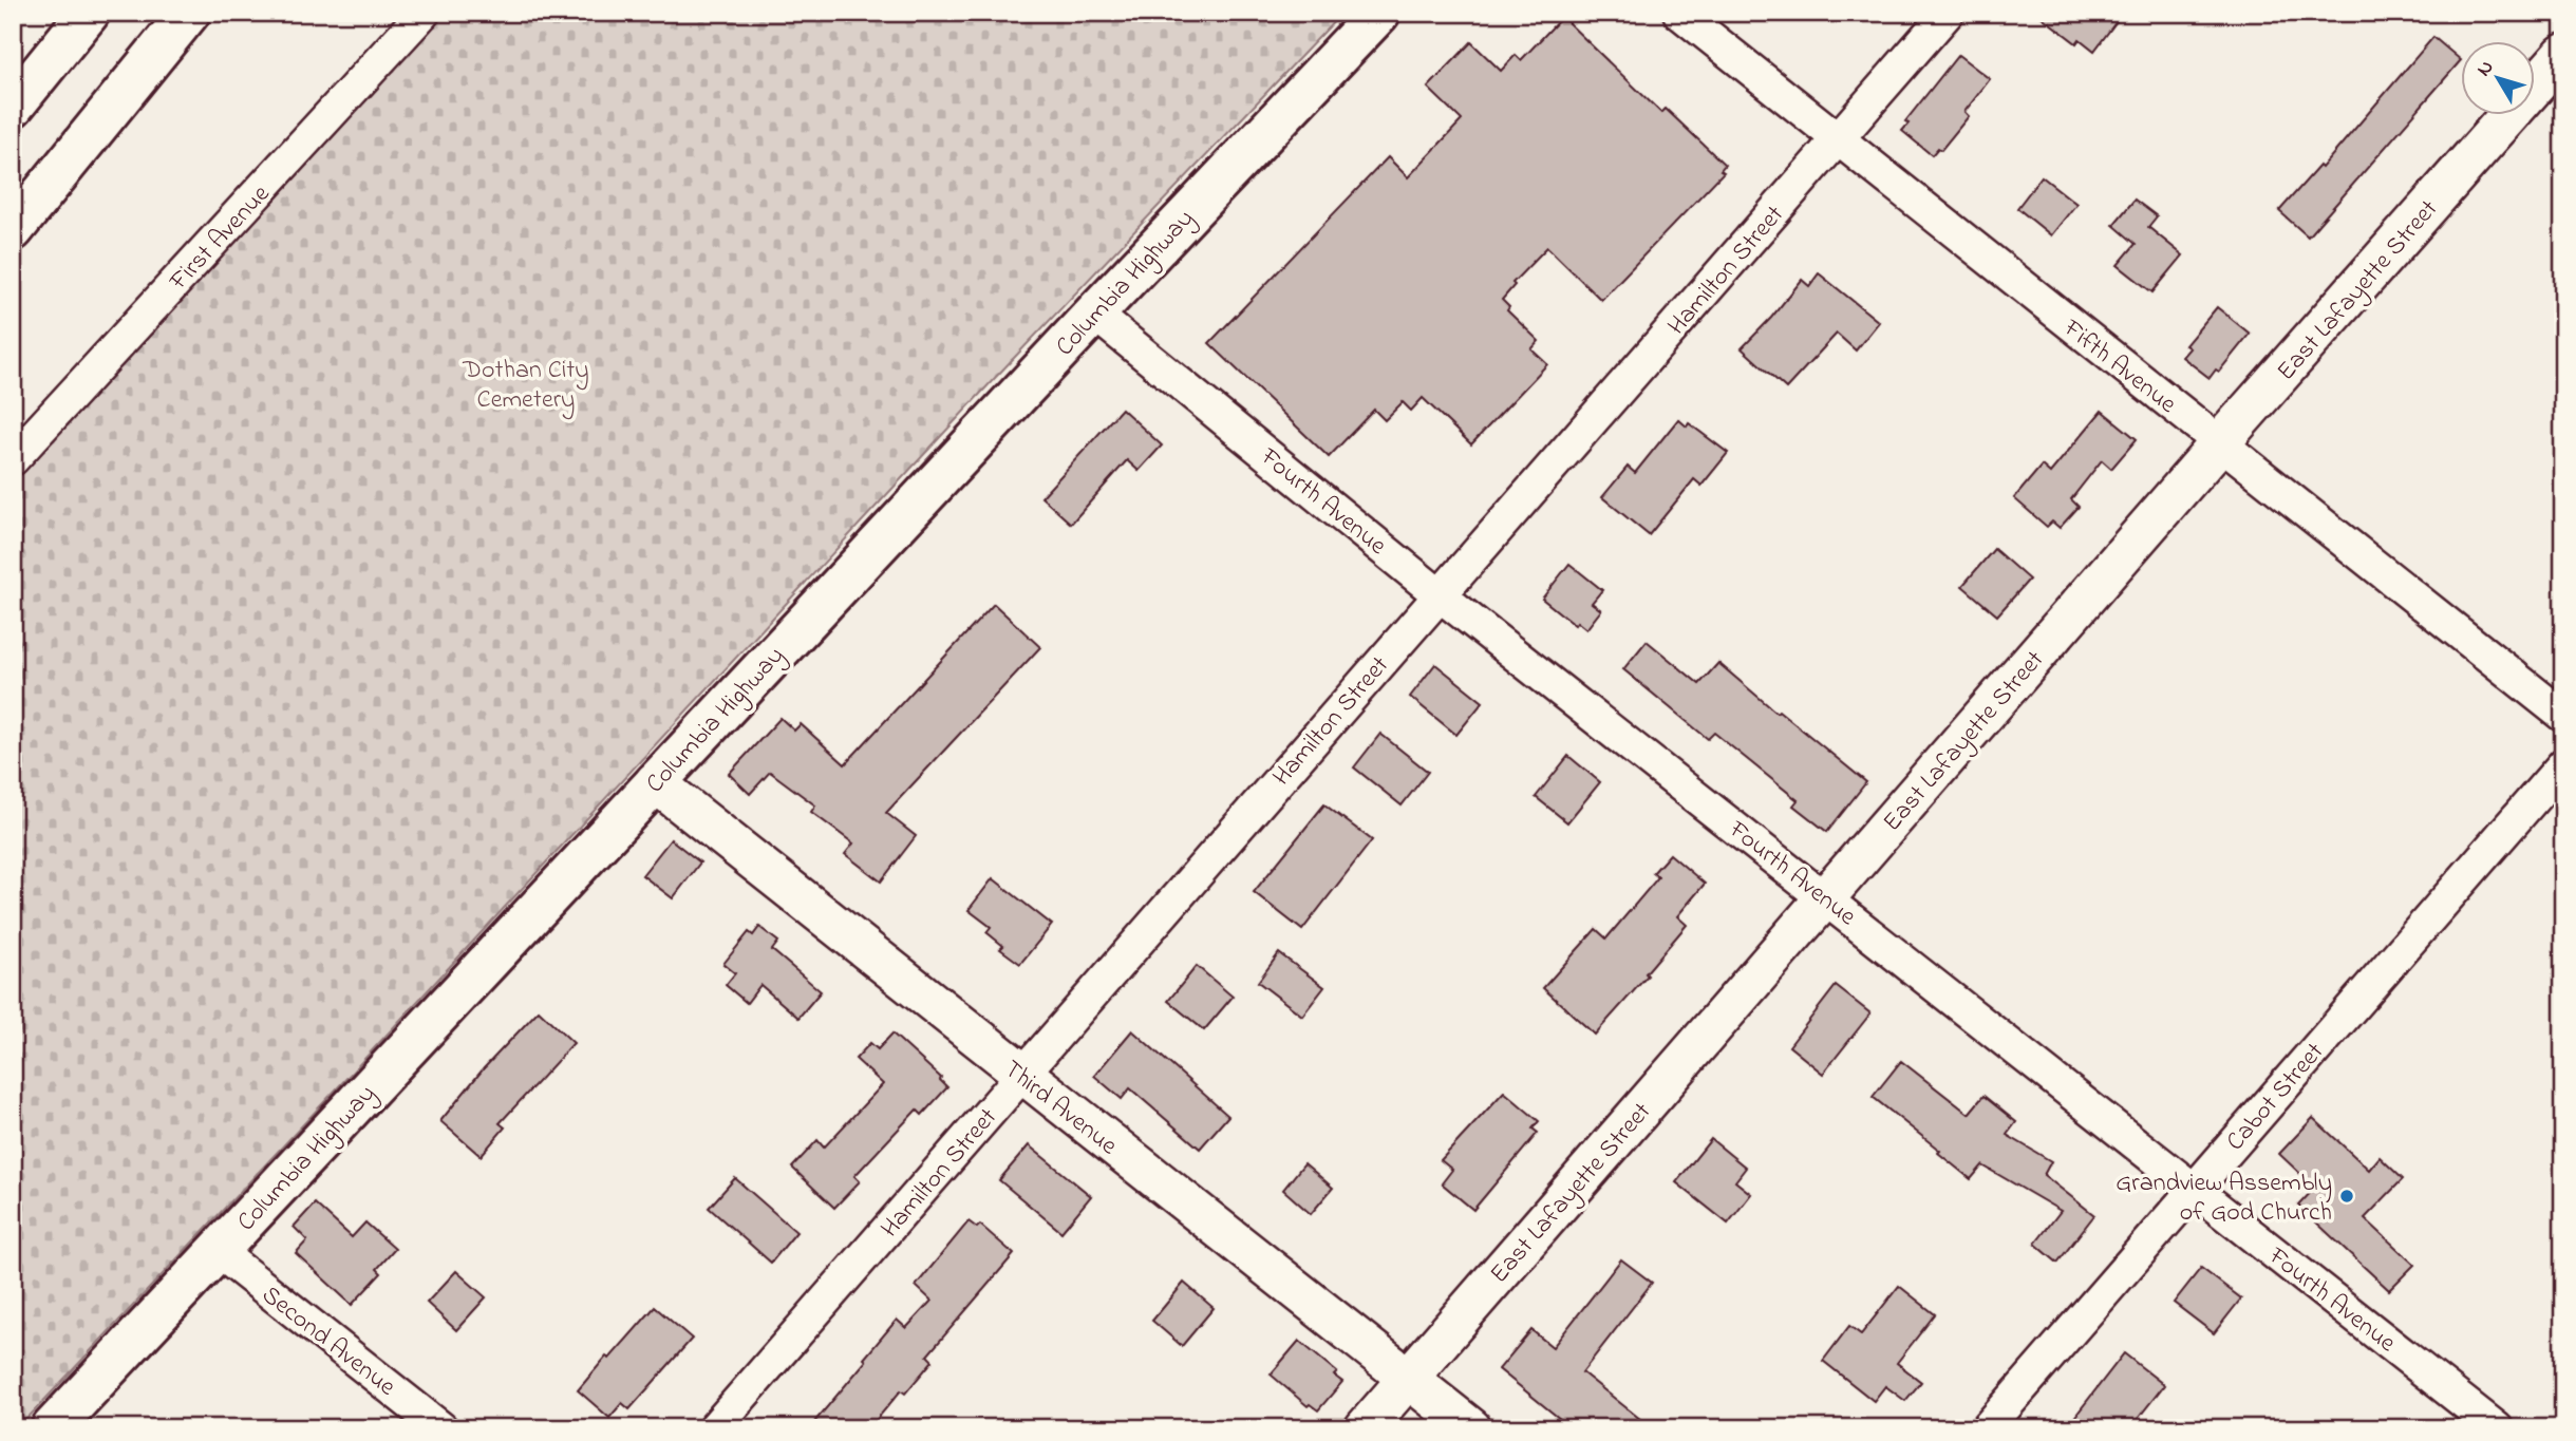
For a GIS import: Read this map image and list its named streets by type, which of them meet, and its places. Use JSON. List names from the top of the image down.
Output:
{
  "streets": {
    "main road": ["Columbia Highway"],
    "street": [
      "First Avenue",
      "Hamilton Street",
      "East Lafayette Street",
      "Fifth Avenue",
      "Fourth Avenue",
      "Cabot Street",
      "Third Avenue",
      "Second Avenue"
    ]
  },
  "crossings": [
    ["Hamilton Street", "Fifth Avenue"],
    ["Hamilton Street", "Fourth Avenue"],
    ["Hamilton Street", "Third Avenue"],
    ["Columbia Highway", "Fourth Avenue"],
    ["Columbia Highway", "Third Avenue"],
    ["Columbia Highway", "Second Avenue"],
    ["East Lafayette Street", "Fifth Avenue"],
    ["East Lafayette Street", "Fourth Avenue"],
    ["East Lafayette Street", "Third Avenue"],
    ["Fourth Avenue", "Cabot Street"]
  ],
  "parks": ["Dothan City Cemetery"],
  "places": ["Grandview Assembly of God Church"],
  "north": "top left"
}
